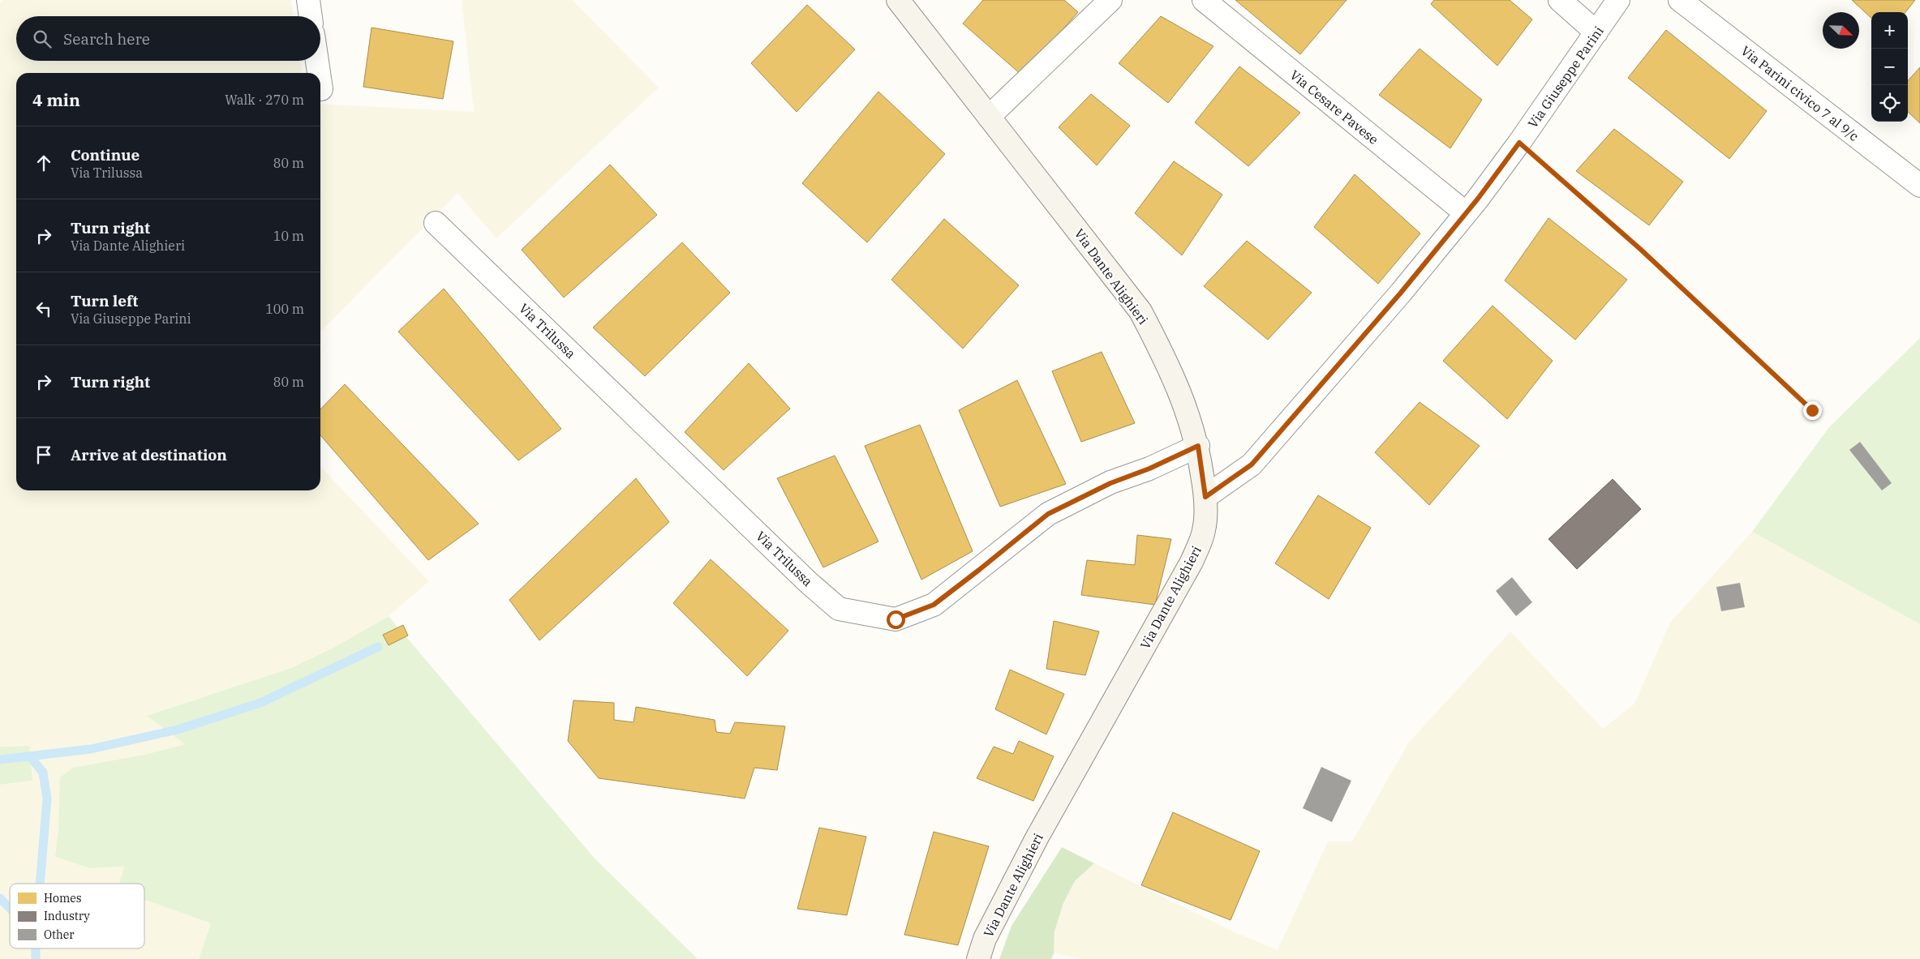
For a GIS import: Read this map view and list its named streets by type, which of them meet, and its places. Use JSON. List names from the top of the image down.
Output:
{
  "streets": {
    "main road": ["Via Dante Alighieri"],
    "street": [
      "Via Giuseppe Parini",
      "Via Parini civico 7 al 9/c",
      "Via Cesare Pavese",
      "Via Trilussa"
    ]
  },
  "crossings": [
    ["Via Giuseppe Parini", "Via Cesare Pavese"],
    ["Via Giuseppe Parini", "Via Dante Alighieri"],
    ["Via Dante Alighieri", "Via Trilussa"]
  ],
  "legend": ["Homes", "Industry", "Other"],
  "north": "bottom right",
  "page": {
    "map_buttons": ["+", "−"],
    "search": "Search here",
    "heading": ["4 min", "Walk · 270 m"],
    "list": [
      ["Continue", "Via Trilussa", "80 m"],
      ["Turn right", "Via Dante Alighieri", "10 m"],
      ["Turn left", "Via Giuseppe Parini", "100 m"],
      ["Turn right", "80 m"],
      "Arrive at destination"
    ]
  }
}
